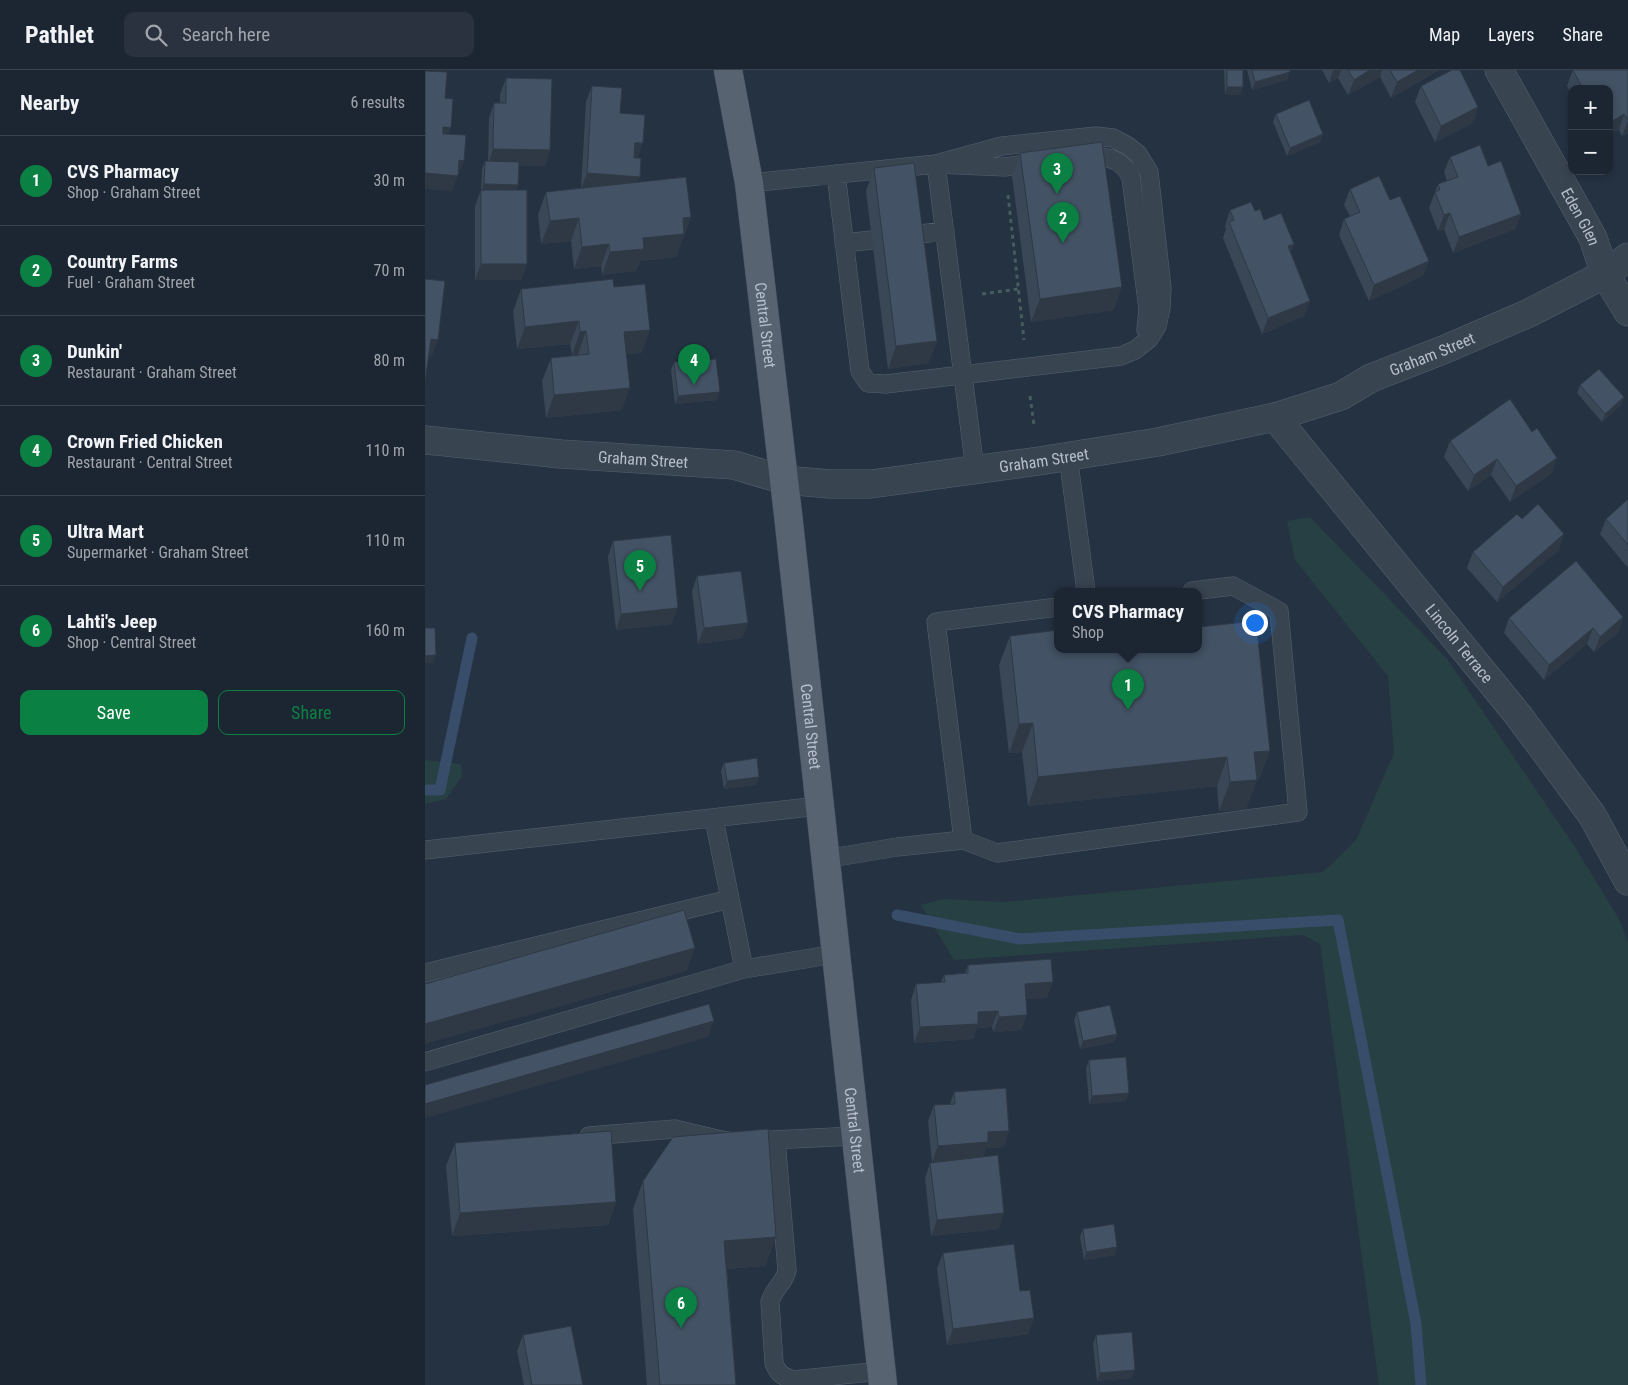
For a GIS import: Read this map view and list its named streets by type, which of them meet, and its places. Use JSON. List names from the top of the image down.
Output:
{
  "streets": {
    "main road": ["Central Street"],
    "street": ["Eden Glen", "Graham Street", "Lincoln Terrace"]
  },
  "crossings": [
    ["Eden Glen", "Graham Street"],
    ["Central Street", "Graham Street"],
    ["Graham Street", "Lincoln Terrace"]
  ],
  "page": {
    "header": "Pathlet",
    "search": "Search here",
    "nav": ["Map", "Layers", "Share"],
    "heading": ["Nearby", "6 results"],
    "map_buttons": ["+", "−"],
    "list": [
      {
        "mark": "1",
        "name": "CVS Pharmacy",
        "note": "Shop · Graham Street",
        "value": "30 m"
      },
      {
        "mark": "2",
        "name": "Country Farms",
        "note": "Fuel · Graham Street",
        "value": "70 m"
      },
      {
        "mark": "3",
        "name": "Dunkin'",
        "note": "Restaurant · Graham Street",
        "value": "80 m"
      },
      {
        "mark": "4",
        "name": "Crown Fried Chicken",
        "note": "Restaurant · Central Street",
        "value": "110 m"
      },
      {
        "mark": "5",
        "name": "Ultra Mart",
        "note": "Supermarket · Graham Street",
        "value": "110 m"
      },
      {
        "mark": "6",
        "name": "Lahti's Jeep",
        "note": "Shop · Central Street",
        "value": "160 m"
      }
    ],
    "pins": [
      "3",
      "2",
      "4",
      "5",
      "1",
      "6"
    ],
    "popup": ["CVS Pharmacy", "Shop"],
    "buttons": ["Save", "Share"]
  }
}
